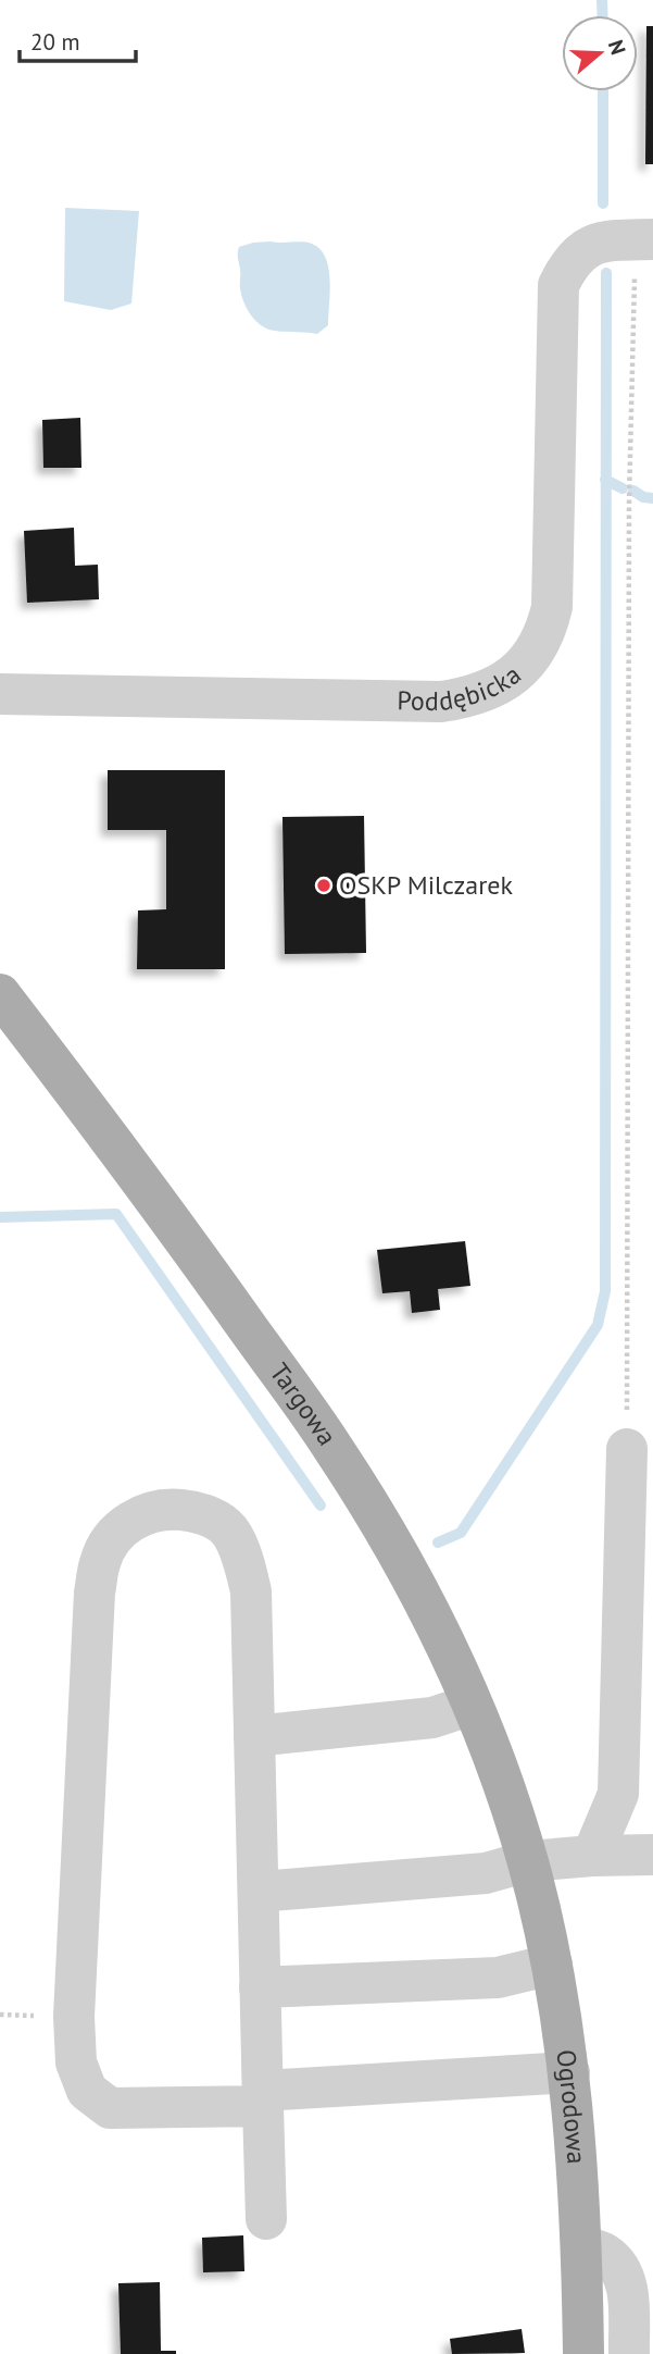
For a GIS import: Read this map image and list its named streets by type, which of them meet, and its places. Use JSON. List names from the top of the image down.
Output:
{
  "streets": {
    "main road": ["Targowa", "Ogrodowa"],
    "street": ["Poddębicka"]
  },
  "crossings": [
    ["Targowa", "Ogrodowa"]
  ],
  "places": ["OSKP Milczarek"],
  "scale_bar": "20 m",
  "north": "right"
}
